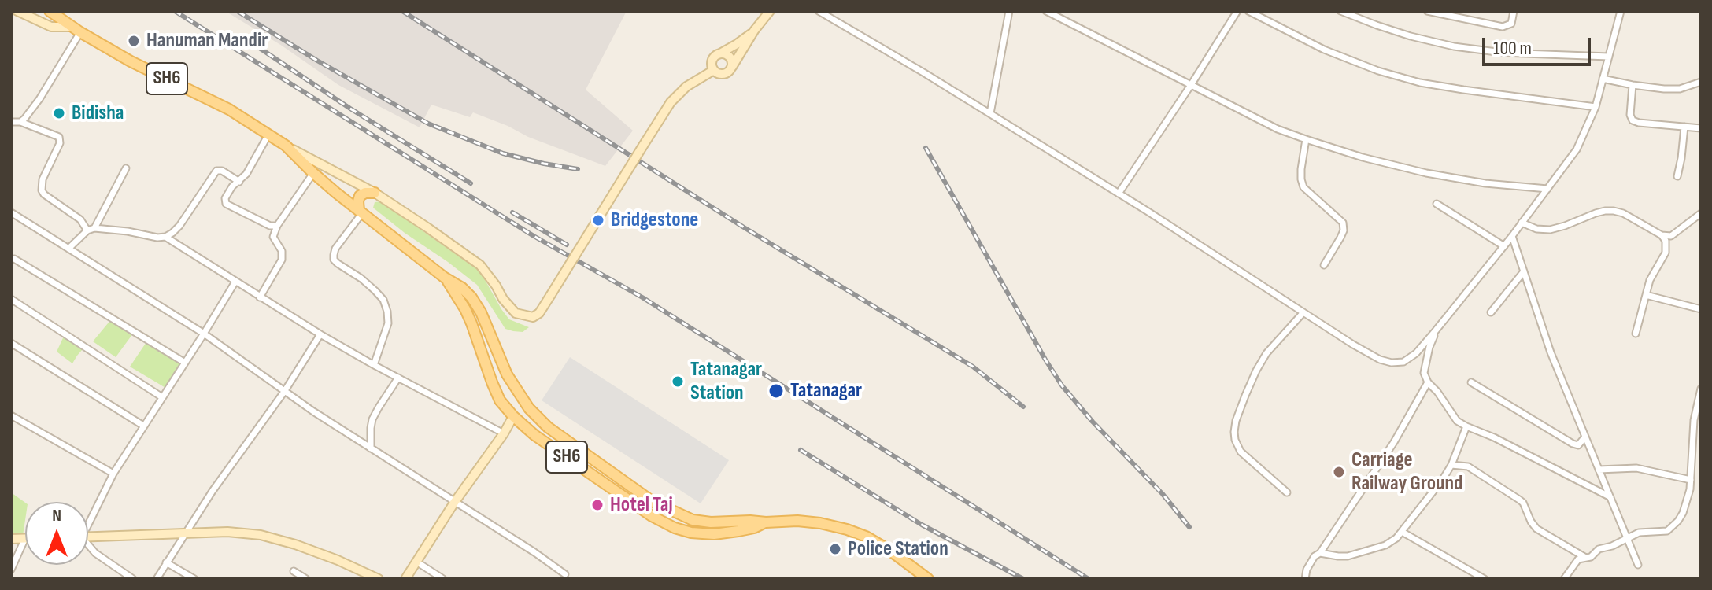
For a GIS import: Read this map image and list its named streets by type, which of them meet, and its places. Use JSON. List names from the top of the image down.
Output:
{
  "streets": {
    "main road": ["SH6"]
  },
  "places": [
    "Hanuman Mandir",
    "Bidisha",
    "Bridgestone",
    "Tatanagar Station",
    "Tatanagar",
    "Carriage Railway Ground",
    "Hotel Taj",
    "Police Station"
  ],
  "scale_bar": "100 m",
  "north": "top"
}
